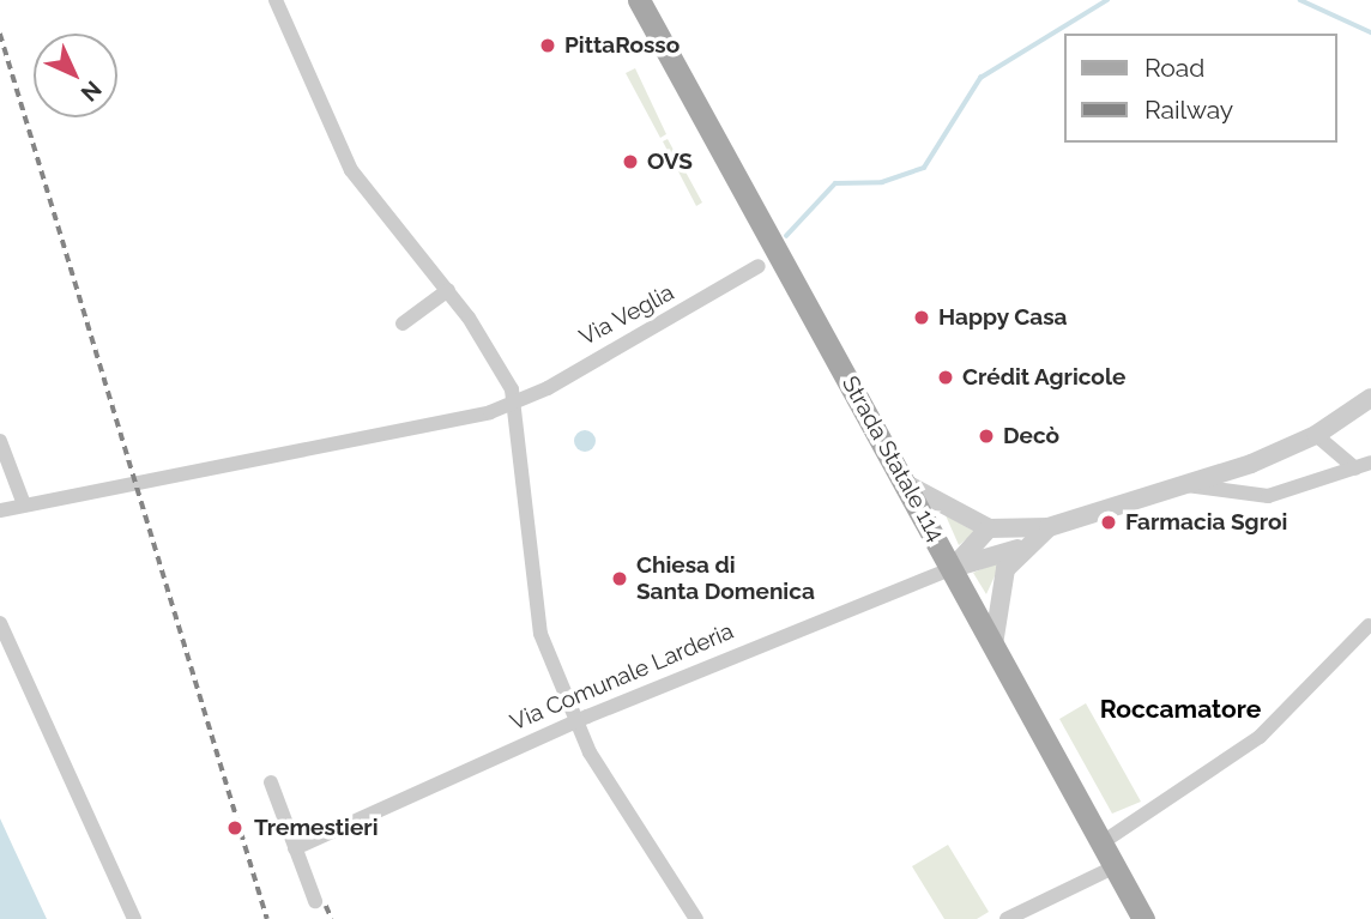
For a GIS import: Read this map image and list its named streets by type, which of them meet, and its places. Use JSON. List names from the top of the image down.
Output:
{
  "streets": {
    "main road": ["Strada Statale 114"],
    "street": ["Via Veglia", "Via Comunale Larderia"]
  },
  "crossings": [
    ["Strada Statale 114", "Via Comunale Larderia"]
  ],
  "districts": ["Roccamatore"],
  "places": [
    "PittaRosso",
    "OVS",
    "Happy Casa",
    "Crédit Agricole",
    "Decò",
    "Farmacia Sgroi",
    "Chiesa di Santa Domenica",
    "Tremestieri"
  ],
  "legend": ["Road", "Railway"],
  "north": "bottom right"
}
